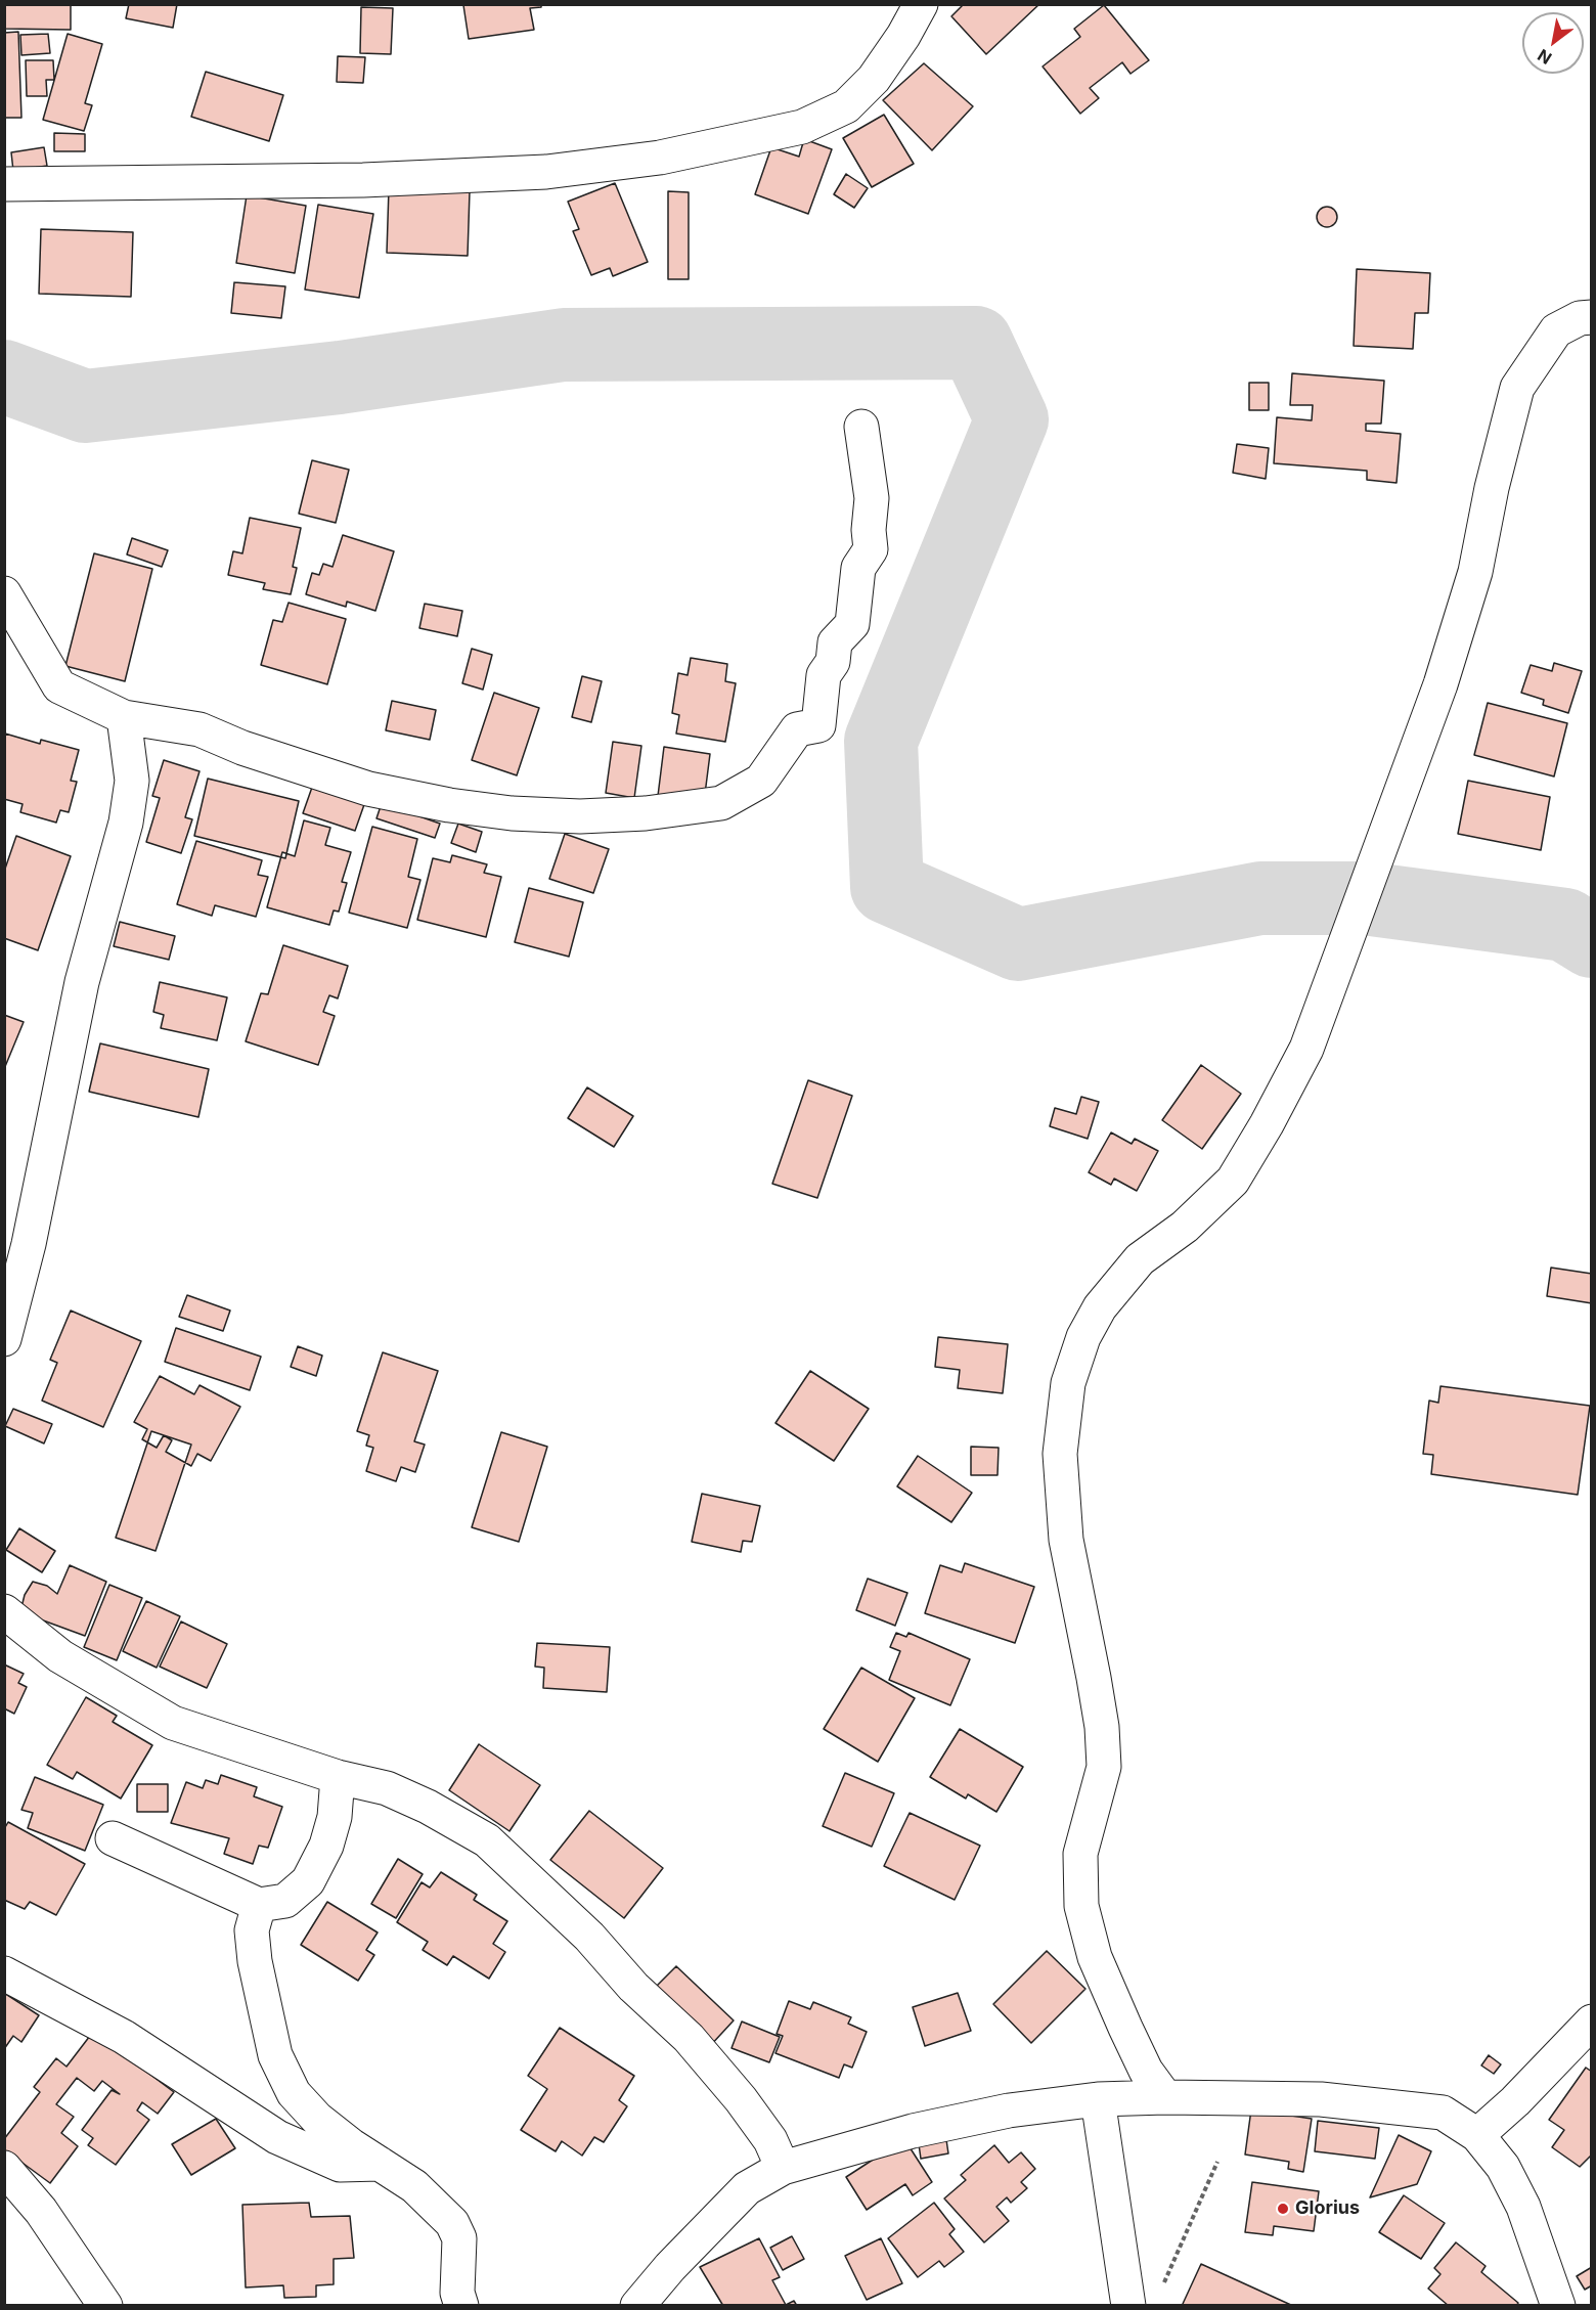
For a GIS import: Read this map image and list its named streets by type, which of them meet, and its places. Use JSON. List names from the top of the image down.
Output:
{
  "places": ["Glorius"],
  "north": "bottom left"
}
